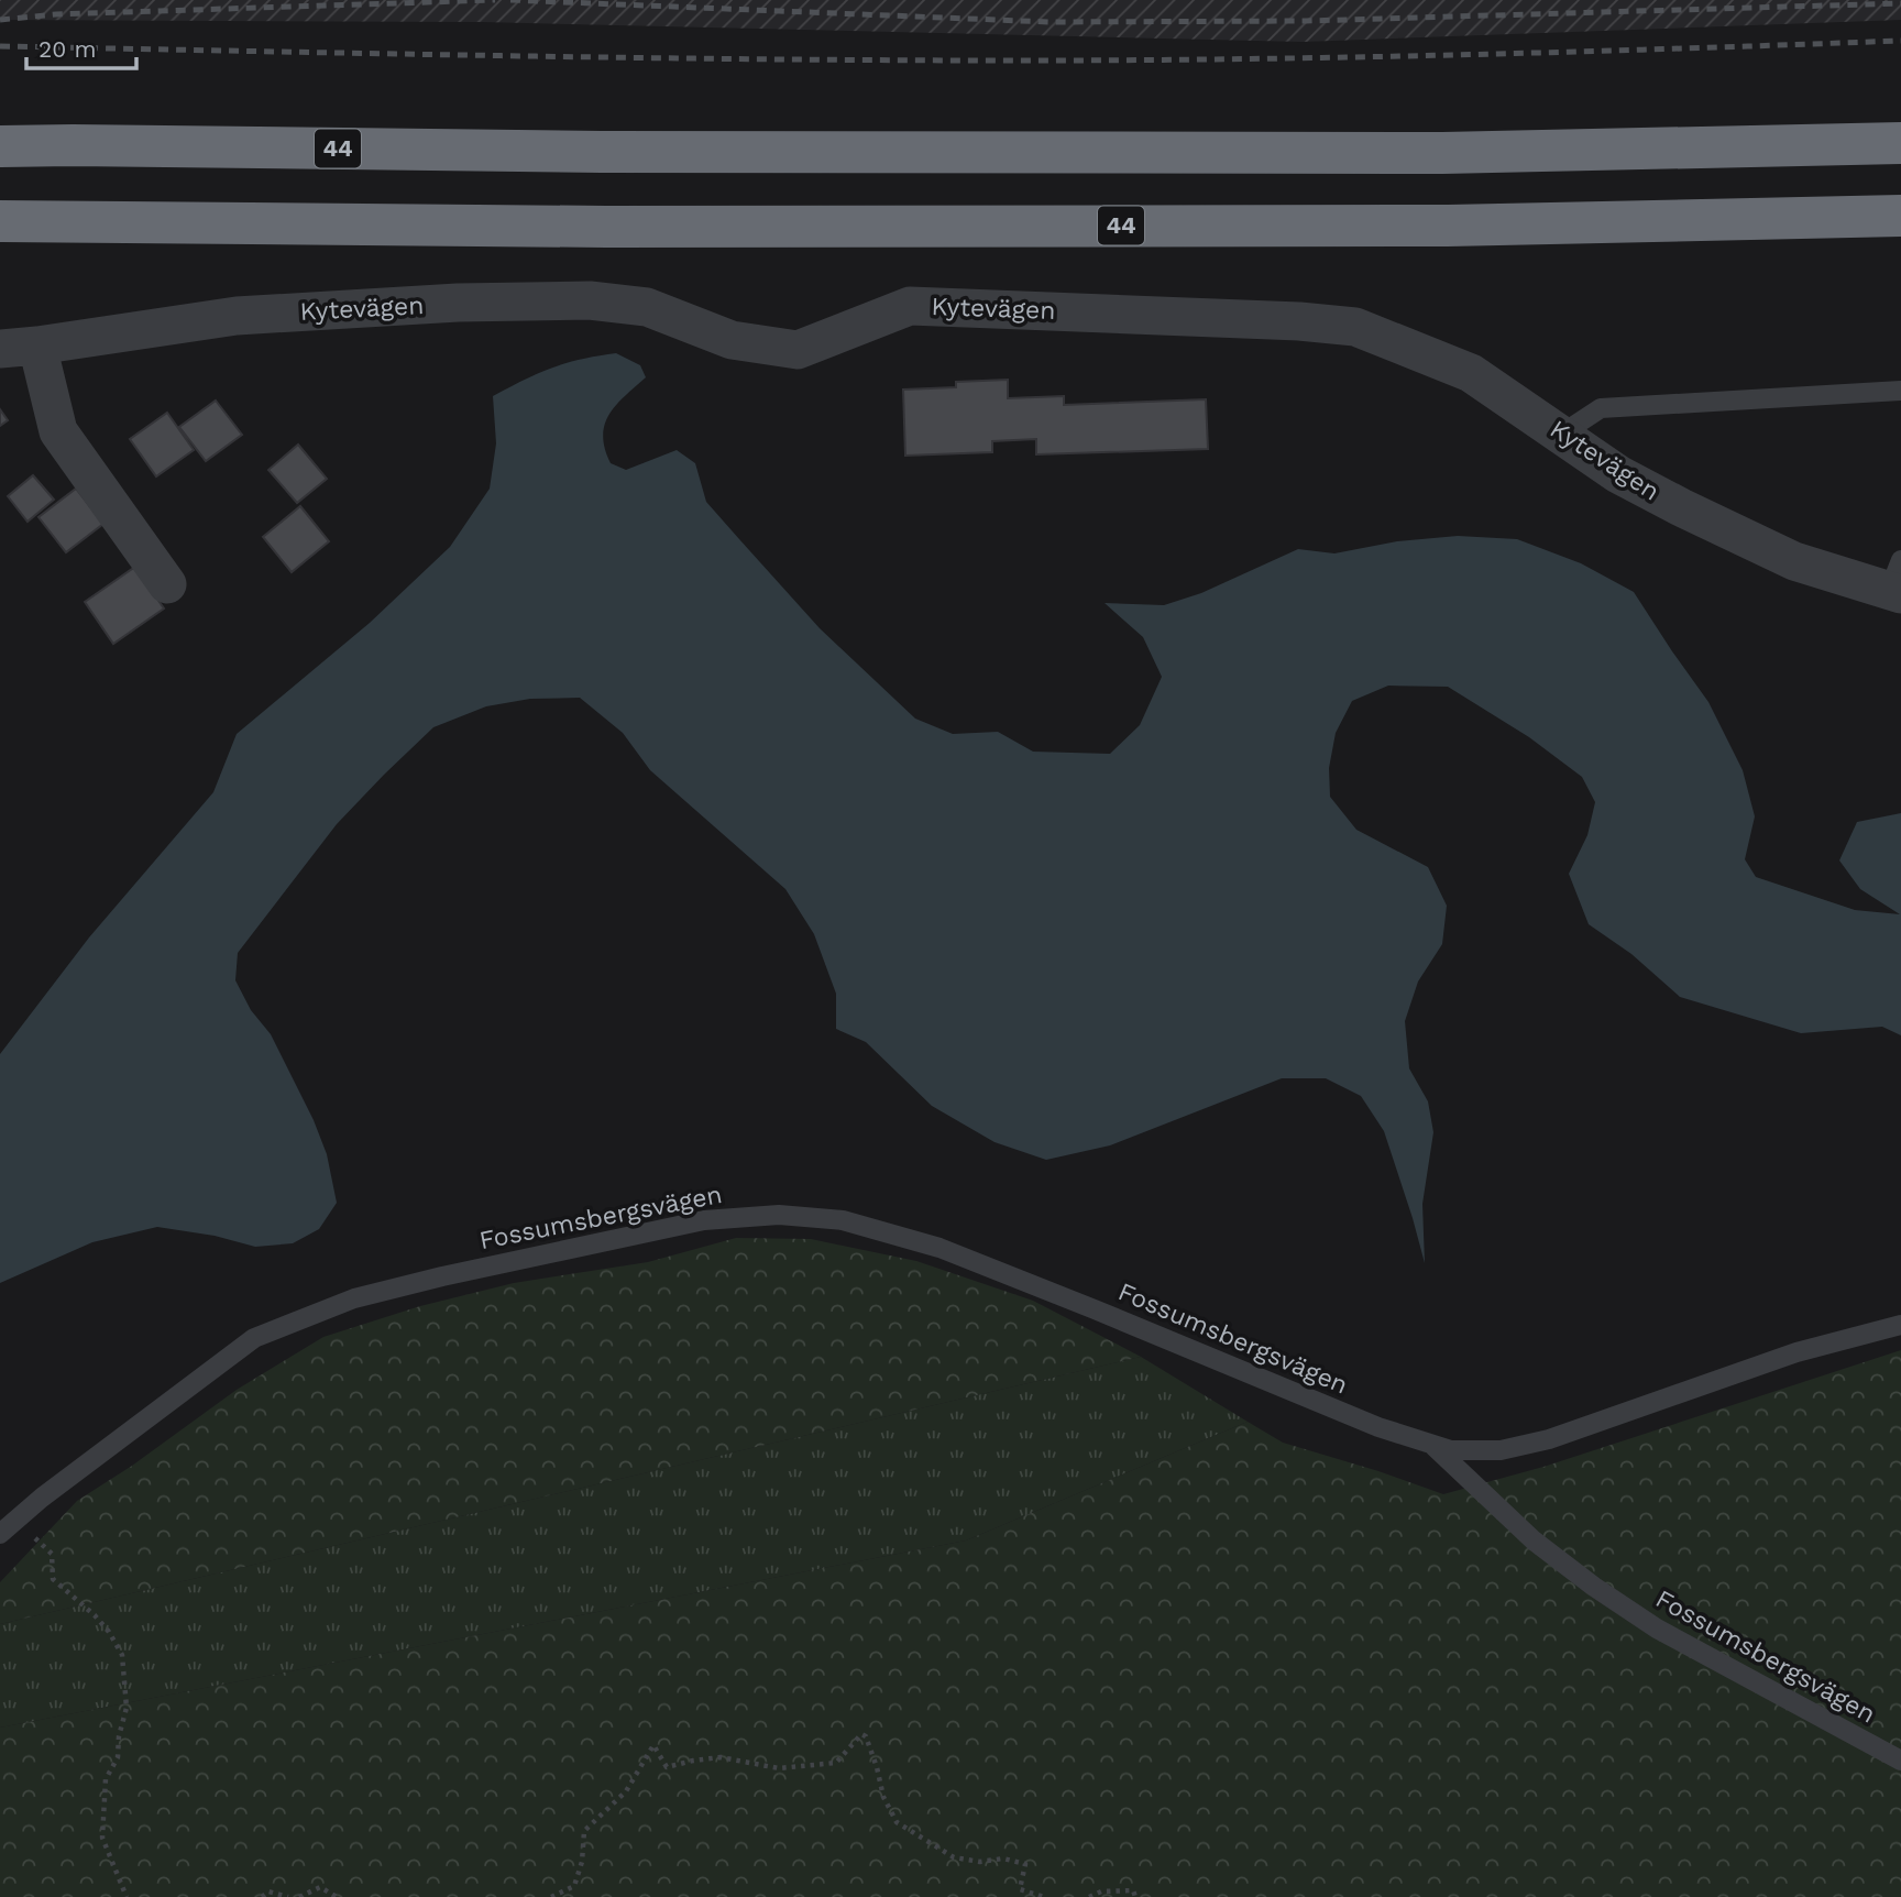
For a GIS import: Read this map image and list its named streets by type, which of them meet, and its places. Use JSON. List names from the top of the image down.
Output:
{
  "streets": {
    "highway": ["44"],
    "street": ["Kytevägen"],
    "lane": ["Fossumsbergsvägen"]
  },
  "scale_bar": "20 m"
}
